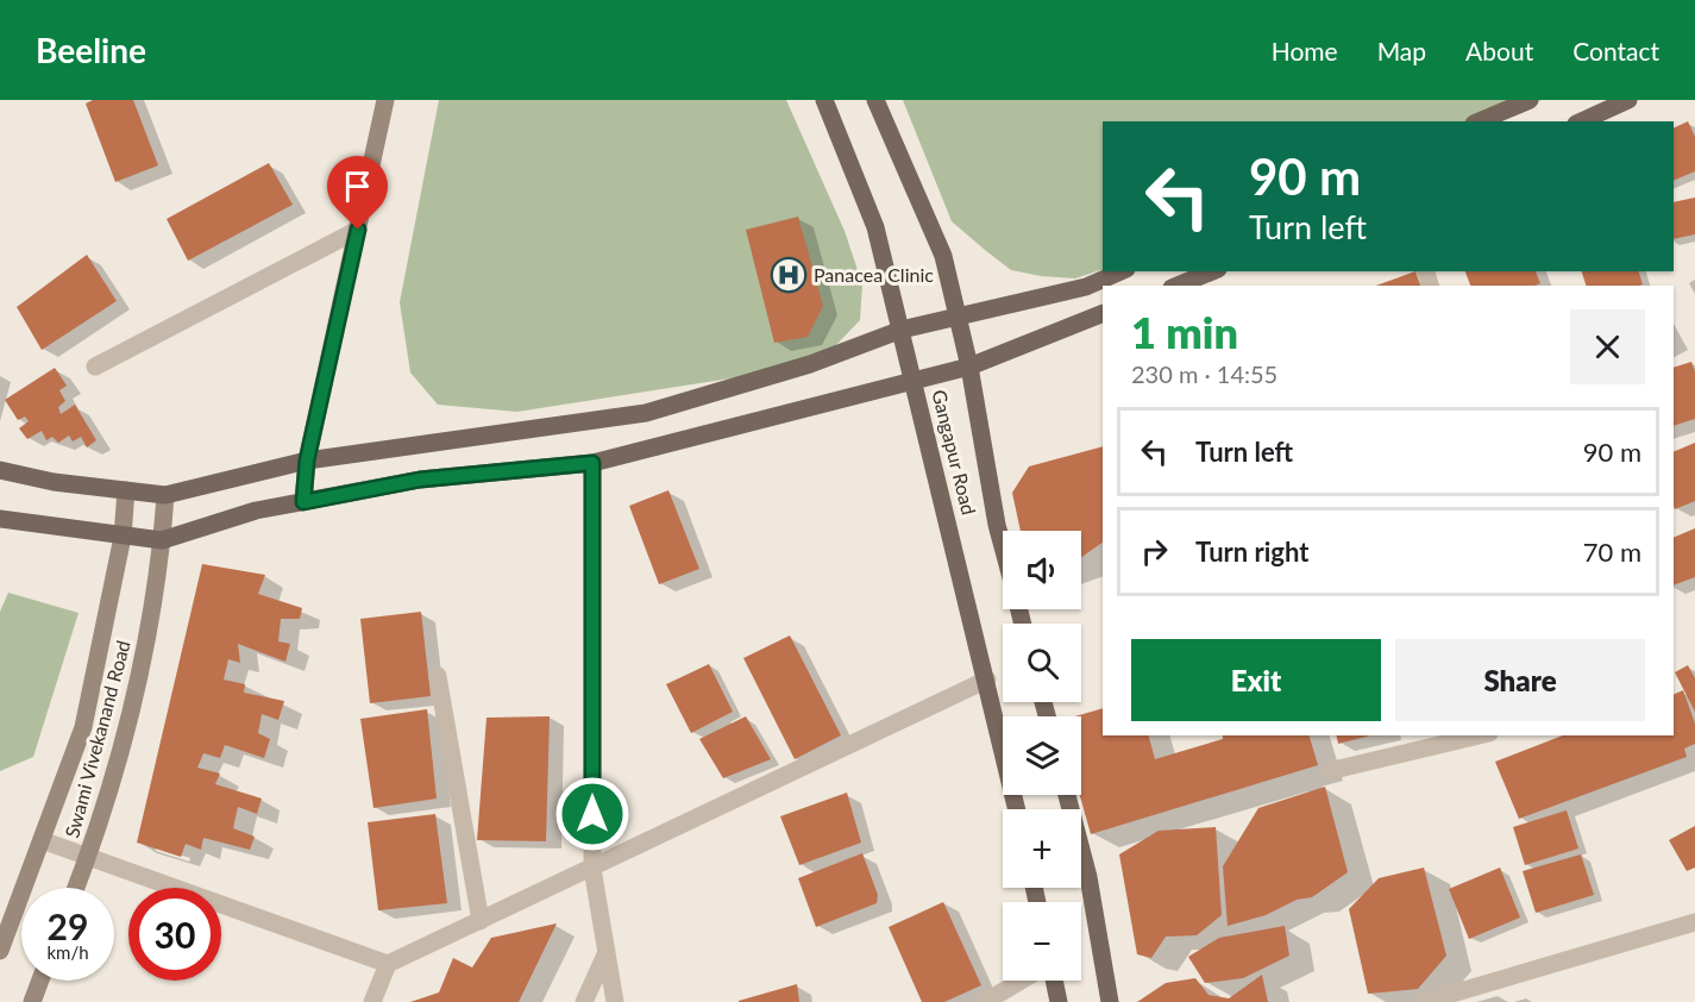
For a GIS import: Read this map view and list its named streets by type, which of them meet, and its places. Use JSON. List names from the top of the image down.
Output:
{
  "streets": {
    "main road": ["Gangapur Road", "Swami Vivekanand Road"]
  },
  "places": {
    "hospital": ["Panacea Clinic"]
  },
  "page": {
    "header": "Beeline",
    "nav": [
      "Home",
      "Map",
      "About",
      "Contact"
    ],
    "turn": ["90 m", "Turn left"],
    "heading": ["1 min", "230 m · 14:55"],
    "list": [
      {
        "name": "Turn left",
        "value": "90 m"
      },
      {
        "name": "Turn right",
        "value": "70 m"
      }
    ],
    "map_buttons": ["+", "−"],
    "buttons": ["Exit", "Share"],
    "speed": "29 km/h",
    "limit": "30"
  }
}
